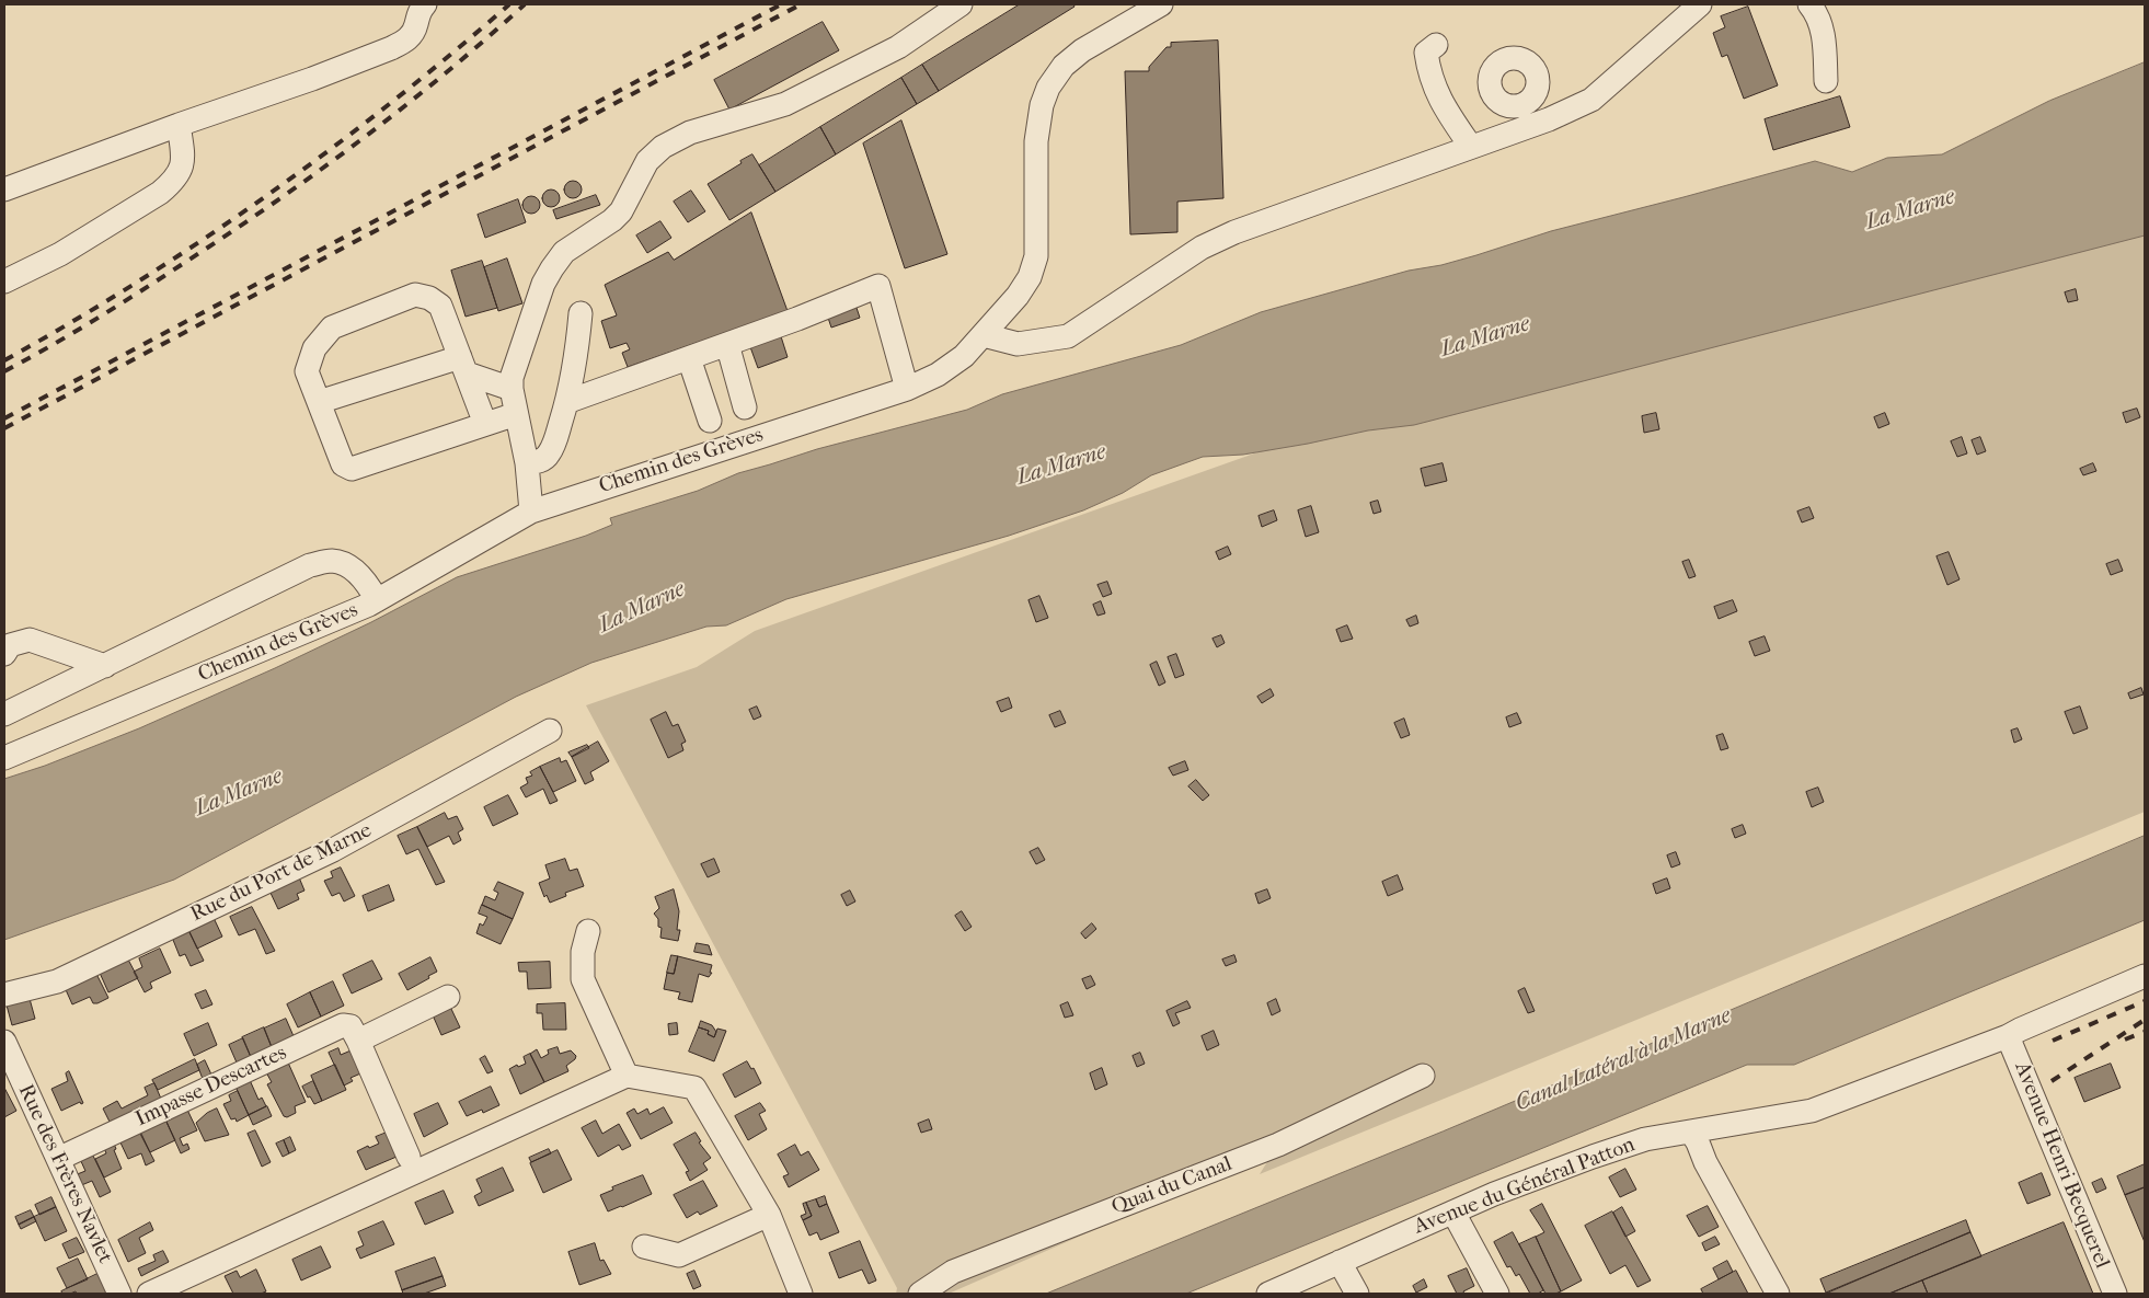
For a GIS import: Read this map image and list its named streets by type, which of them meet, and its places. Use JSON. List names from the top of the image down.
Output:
{
  "streets": {
    "street": [
      "Chemin des Grèves",
      "Rue du Port de Marne",
      "Impasse Descartes",
      "Avenue Henri Becquerel",
      "Rue des Frères Navlet",
      "Quai du Canal",
      "Avenue du Général Patton"
    ]
  },
  "crossings": [
    ["Impasse Descartes", "Rue des Frères Navlet"],
    ["Avenue Henri Becquerel", "Avenue du Général Patton"]
  ],
  "water": ["La Marne", "Canal Latéral à la Marne"]
}
